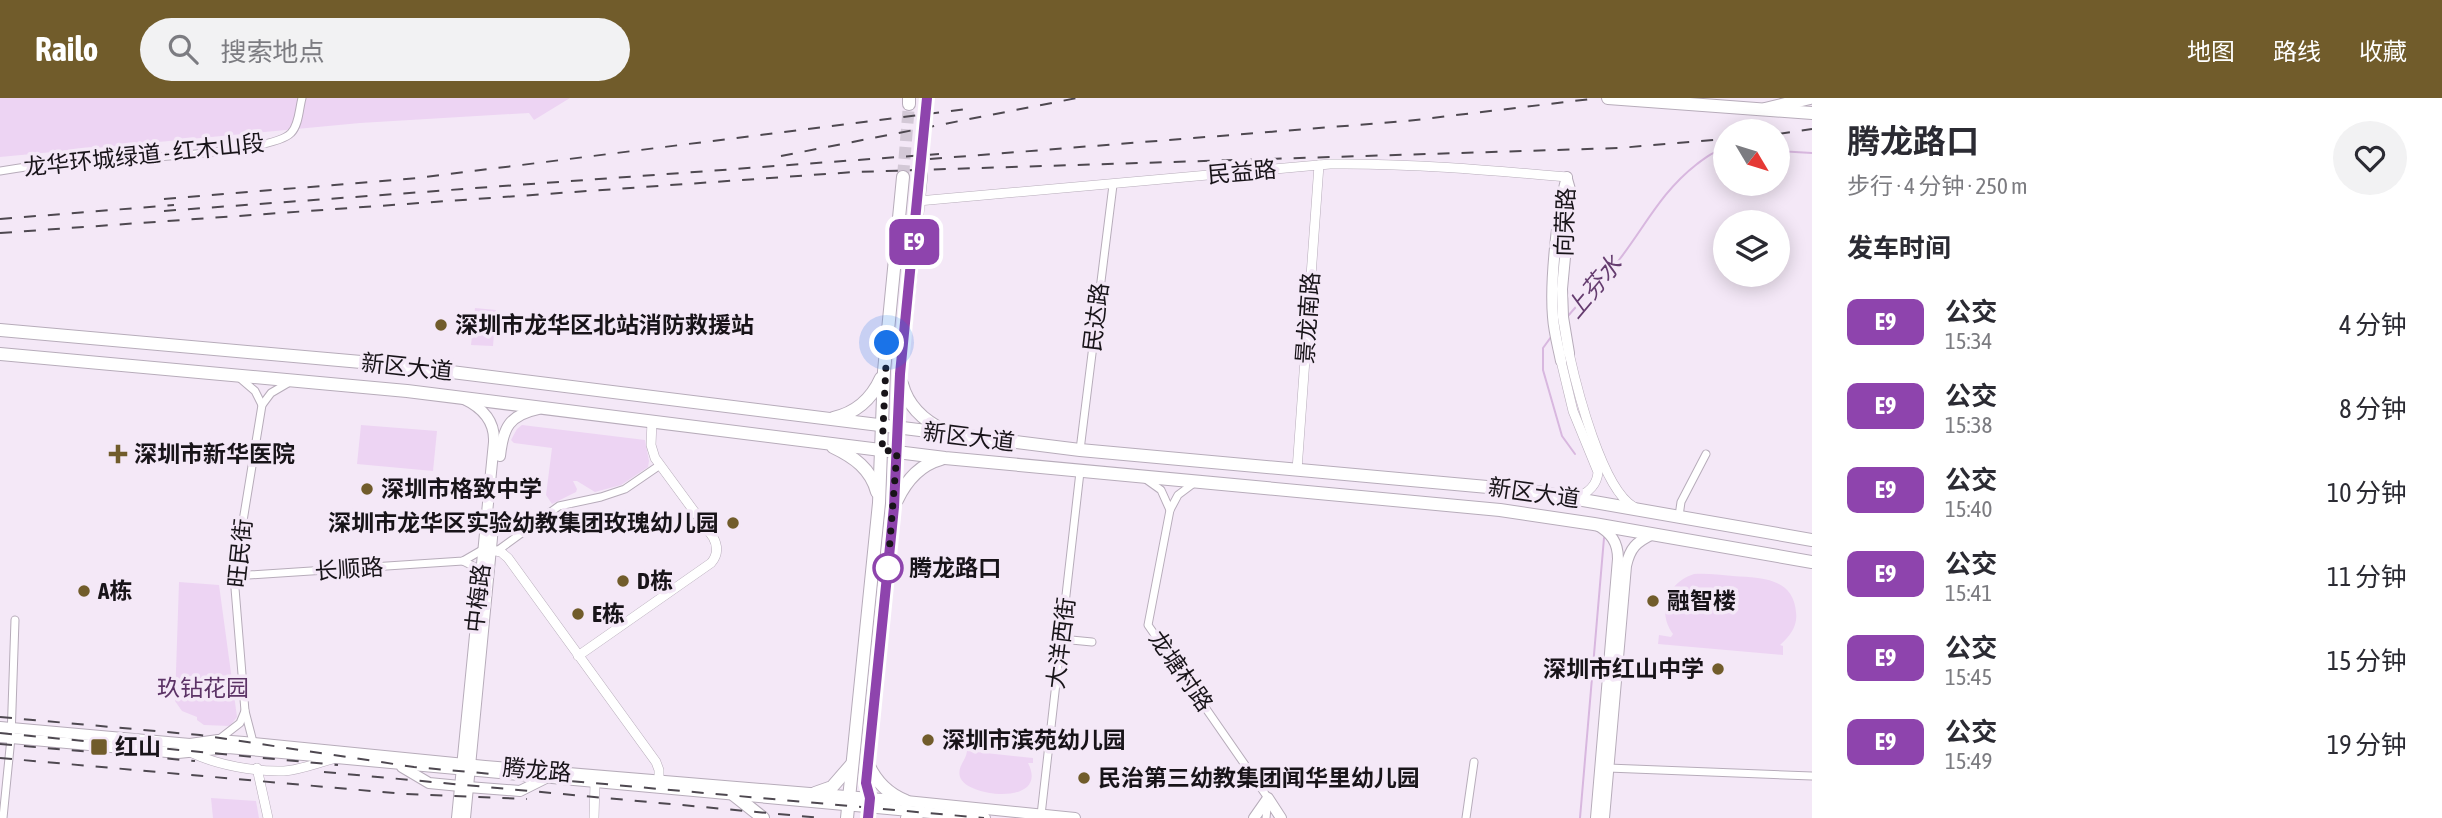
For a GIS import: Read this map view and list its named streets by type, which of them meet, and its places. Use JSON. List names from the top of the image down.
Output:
{
  "streets": {
    "main road": [
      "向荣路",
      "新区大道",
      "中梅路",
      "腾龙路"
    ],
    "street": [
      "龙华环城绿道 - 红木山段",
      "民益路",
      "民达路",
      "景龙南路",
      "旺民街",
      "长顺路",
      "大洋西街",
      "龙塘村路"
    ]
  },
  "crossings": [
    ["民益路", "向荣路"],
    ["民益路", "民达路"],
    ["民益路", "景龙南路"],
    ["向荣路", "新区大道"],
    ["民达路", "新区大道"],
    ["景龙南路", "新区大道"],
    ["新区大道", "中梅路"],
    ["新区大道", "大洋西街"],
    ["旺民街", "长顺路"],
    ["旺民街", "腾龙路"],
    ["中梅路", "腾龙路"],
    ["大洋西街", "腾龙路"]
  ],
  "water": ["上芬水"],
  "parks": ["玖钻花园"],
  "places": {
    "other": [
      "深圳市龙华区北站消防救援站",
      "深圳市格致中学",
      "深圳市龙华区实验幼教集团玫瑰幼儿园",
      "腾龙路口",
      "D栋",
      "A栋",
      "融智楼",
      "E栋",
      "深圳市红山中学",
      "深圳市滨苑幼儿园",
      "民治第三幼教集团闻华里幼儿园"
    ],
    "health": ["深圳市新华医院"],
    "transit": ["红山"]
  },
  "lines": ["bus line E9"],
  "north": "bottom right",
  "page": {
    "header": "Railo",
    "search": "搜索地点",
    "nav": ["地图", "路线", "收藏"],
    "on_map": "E9",
    "heading": [
      ["腾龙路口", "步行 · 4 分钟 · 250 m"],
      "发车时间"
    ],
    "list": [
      {
        "mark": "E9",
        "name": "公交",
        "note": "15:34",
        "value": "4 分钟"
      },
      {
        "mark": "E9",
        "name": "公交",
        "note": "15:38",
        "value": "8 分钟"
      },
      {
        "mark": "E9",
        "name": "公交",
        "note": "15:40",
        "value": "10 分钟"
      },
      {
        "mark": "E9",
        "name": "公交",
        "note": "15:41",
        "value": "11 分钟"
      },
      {
        "mark": "E9",
        "name": "公交",
        "note": "15:45",
        "value": "15 分钟"
      },
      {
        "mark": "E9",
        "name": "公交",
        "note": "15:49",
        "value": "19 分钟"
      }
    ]
  }
}
